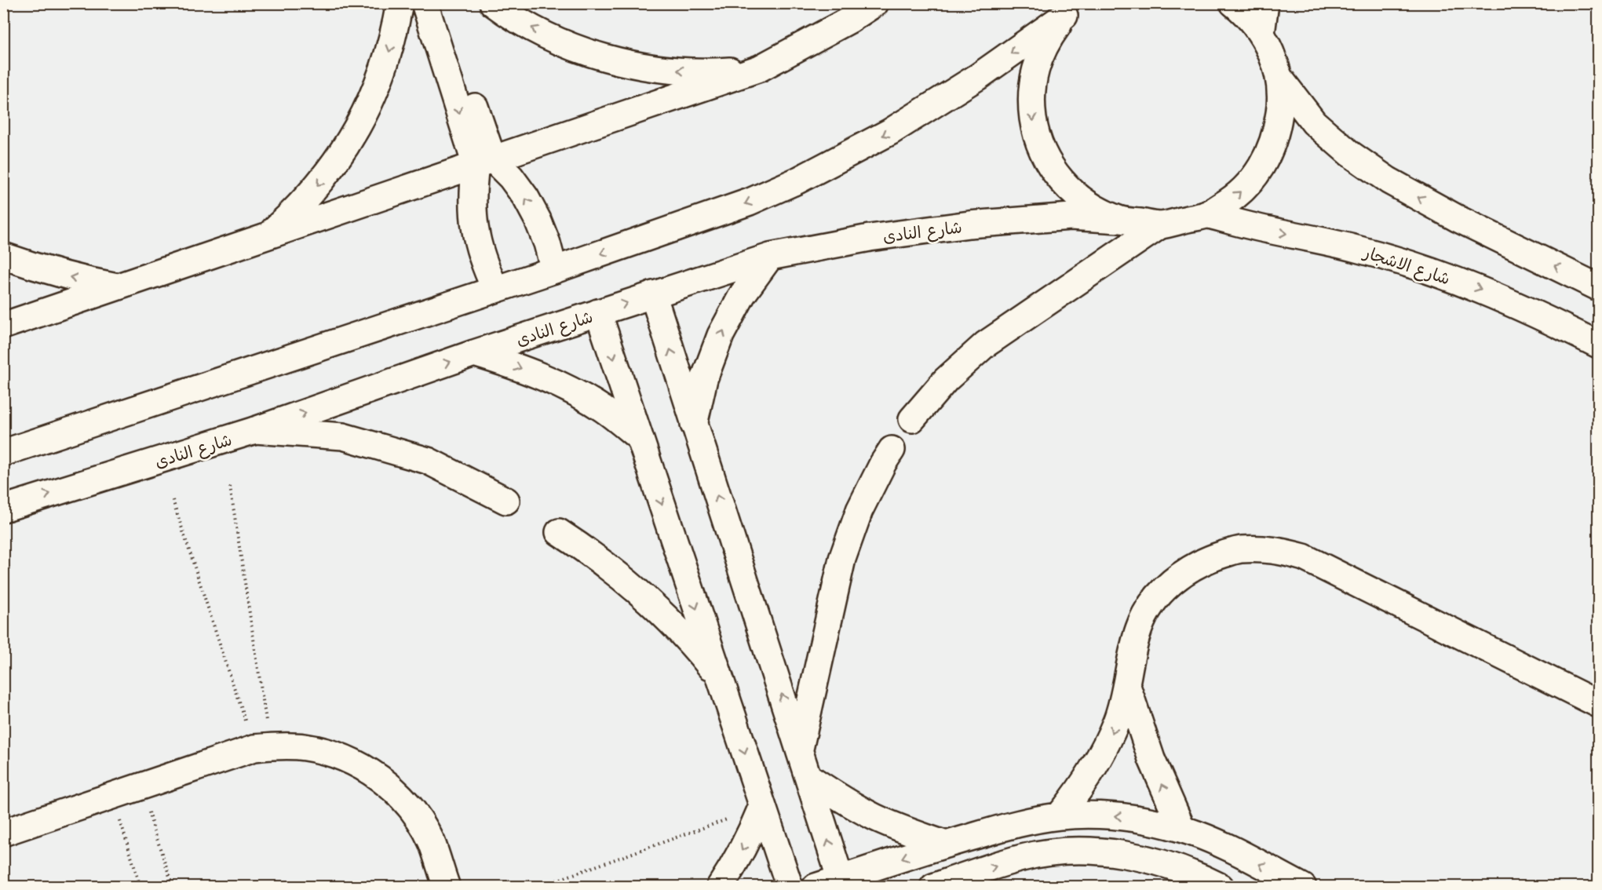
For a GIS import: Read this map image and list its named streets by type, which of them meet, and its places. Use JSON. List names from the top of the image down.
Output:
{
  "streets": {
    "street": ["شارع النادى", "شارع الاشجار"]
  }
}
